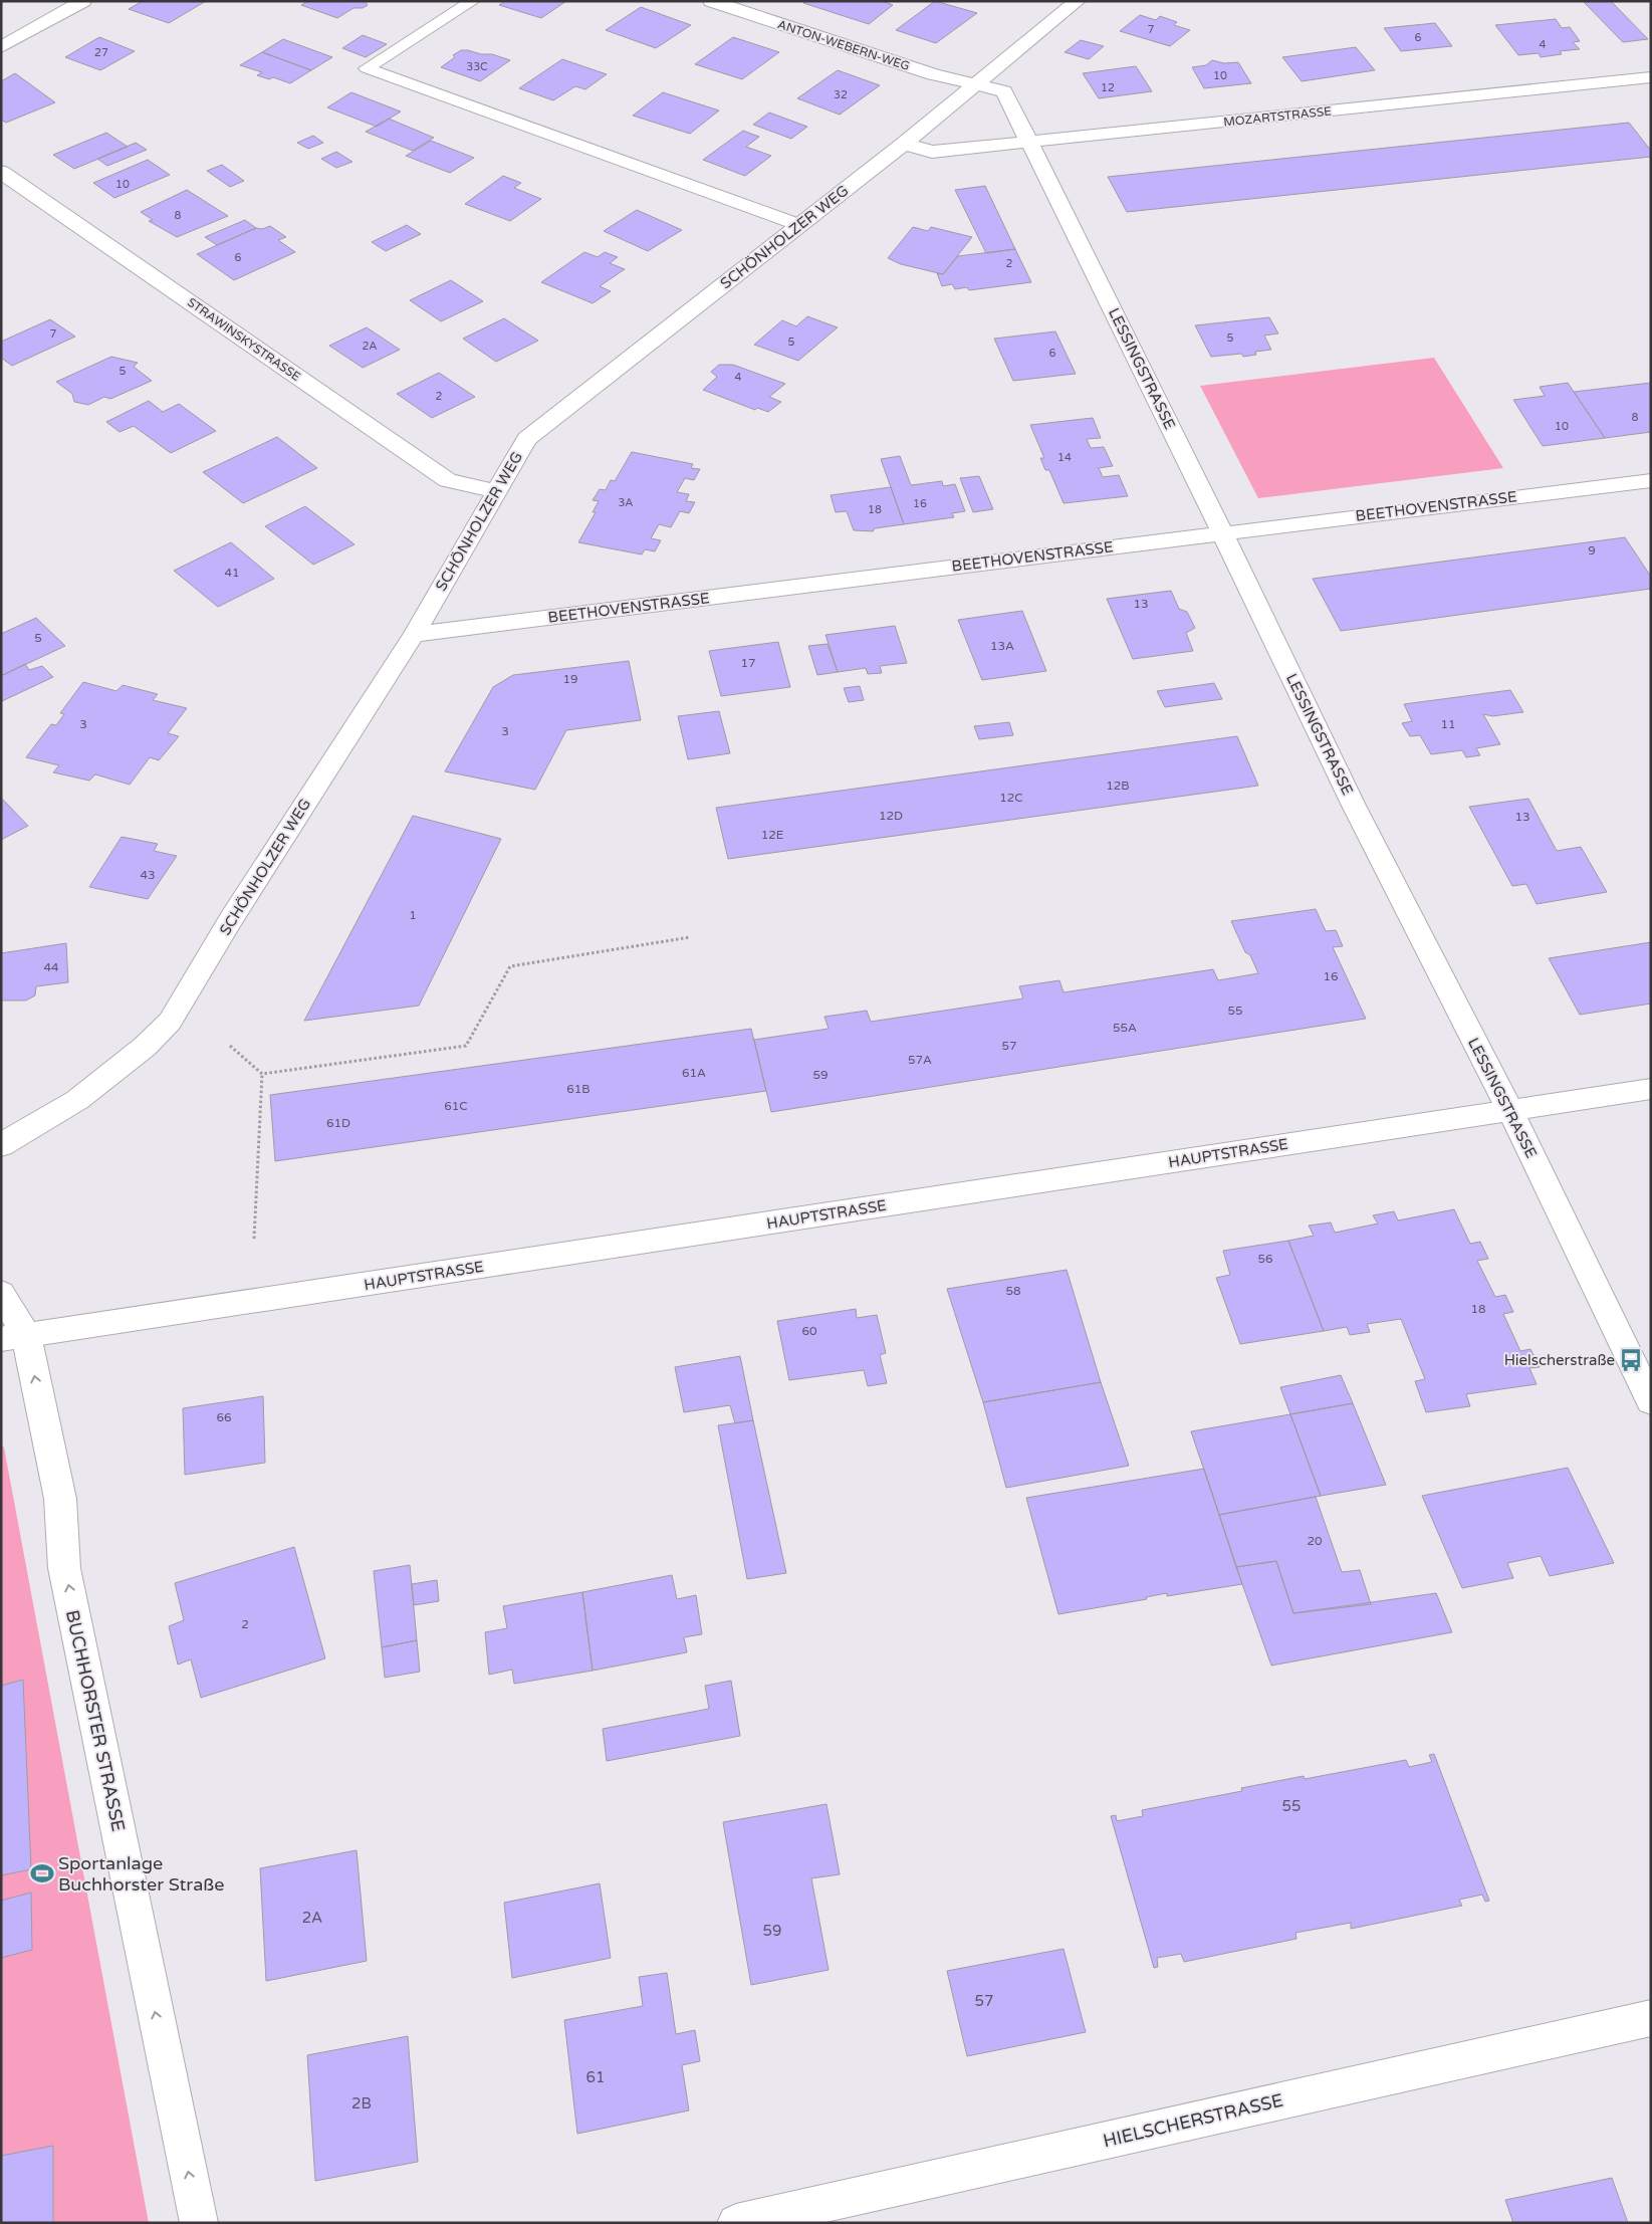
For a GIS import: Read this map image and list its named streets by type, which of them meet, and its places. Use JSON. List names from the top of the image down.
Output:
{
  "streets": {
    "street": [
      "ANTON-WEBERN-WEG",
      "MOZARTSTRASSE",
      "SCHÖNHOLZER WEG",
      "STRAWINSKYSTRASSE",
      "LESSINGSTRASSE",
      "BEETHOVENSTRASSE",
      "HAUPTSTRASSE",
      "BUCHHORSTER STRASSE",
      "HIELSCHERSTRASSE"
    ]
  },
  "crossings": [
    ["ANTON-WEBERN-WEG", "SCHÖNHOLZER WEG"],
    ["ANTON-WEBERN-WEG", "LESSINGSTRASSE"],
    ["MOZARTSTRASSE", "SCHÖNHOLZER WEG"],
    ["MOZARTSTRASSE", "LESSINGSTRASSE"],
    ["SCHÖNHOLZER WEG", "STRAWINSKYSTRASSE"],
    ["SCHÖNHOLZER WEG", "LESSINGSTRASSE"],
    ["SCHÖNHOLZER WEG", "BEETHOVENSTRASSE"],
    ["LESSINGSTRASSE", "BEETHOVENSTRASSE"],
    ["LESSINGSTRASSE", "HAUPTSTRASSE"],
    ["HAUPTSTRASSE", "BUCHHORSTER STRASSE"]
  ],
  "one_way": ["BUCHHORSTER STRASSE"],
  "places": {
    "bus stop": ["Hielscherstraße"],
    "sports": ["Sportanlage Buchhorster Straße"]
  },
  "house_numbers": [
    "7",
    "6",
    "4",
    "27",
    "33C",
    "10",
    "12",
    "32",
    "10",
    "8",
    "6",
    "2",
    "7",
    "5",
    "5",
    "2A",
    "6",
    "5",
    "4",
    "2",
    "8",
    "10",
    "14",
    "3A",
    "16",
    "18",
    "9",
    "41",
    "13",
    "5",
    "13A",
    "17",
    "19",
    "3",
    "11",
    "3",
    "12B",
    "12C",
    "12D",
    "13",
    "12E",
    "43",
    "1",
    "44",
    "16",
    "55",
    "55A",
    "57",
    "57A",
    "61A",
    "59",
    "61B",
    "61C",
    "61D",
    "56",
    "58",
    "18",
    "60",
    "66",
    "20",
    "2",
    "55",
    "2A",
    "59",
    "57",
    "61",
    "2B"
  ]
}
